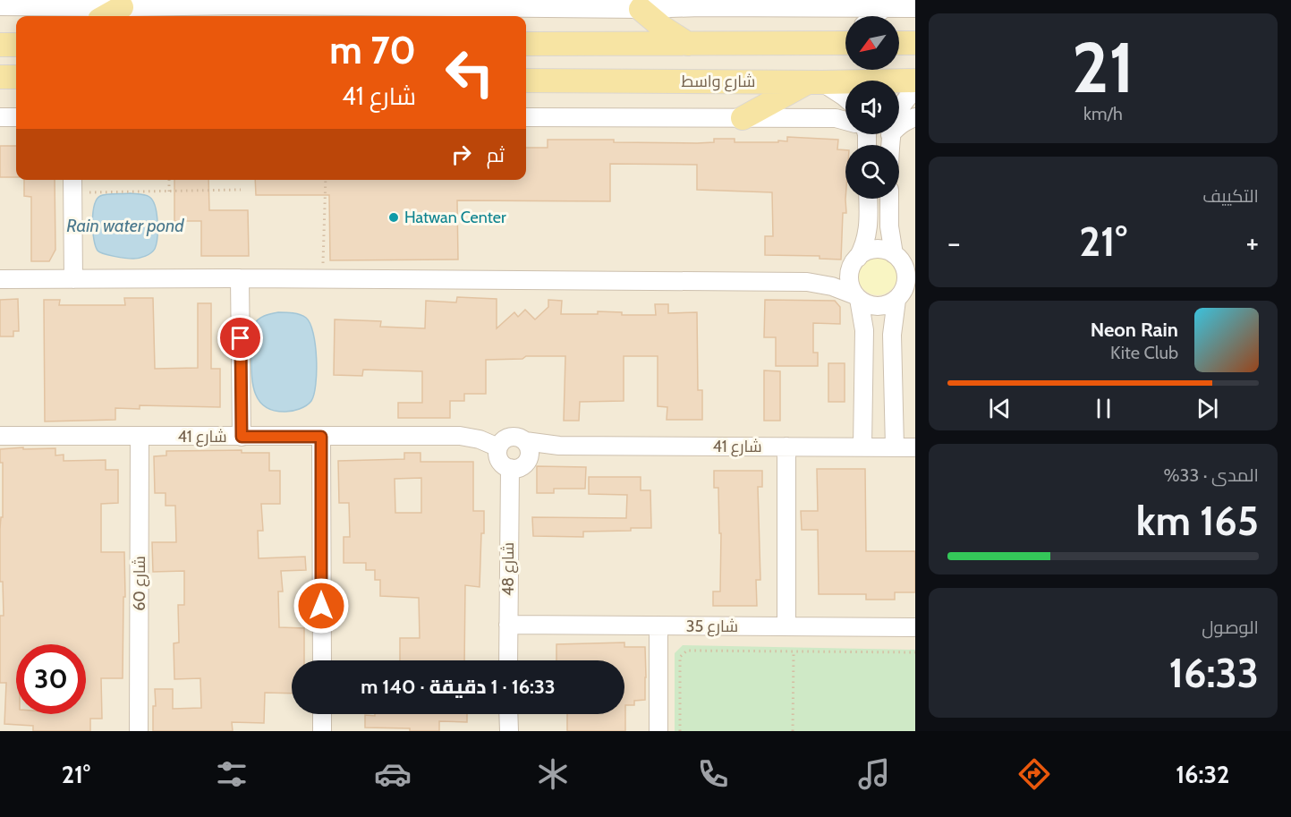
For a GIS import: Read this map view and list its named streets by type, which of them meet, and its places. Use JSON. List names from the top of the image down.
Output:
{
  "streets": {
    "main road": ["شارع واسط"],
    "street": [
      "شارع 41",
      "شارع 48",
      "شارع 60",
      "شارع 35"
    ]
  },
  "crossings": [
    ["شارع 41", "شارع 48"],
    ["شارع 41", "شارع 60"],
    ["شارع 48", "شارع 35"]
  ],
  "water": ["Rain water pond"],
  "places": ["Hatwan Center"],
  "north": "bottom left",
  "page": {
    "tile": [
      ["21", "km/h"],
      "التكييف",
      ["المدى · 33%", "165 km"],
      ["الوصول", "16:33"]
    ],
    "turn": ["70 m", "شارع 41"],
    "then": "ثم",
    "heat": ["−", "21°", "+"],
    "song": ["Neon Rain", "Kite Club"],
    "limit": "30",
    "trip": "16:33 · 1 دقيقة · 140 m",
    "tabs": ["16:32", "21°"]
  }
}
